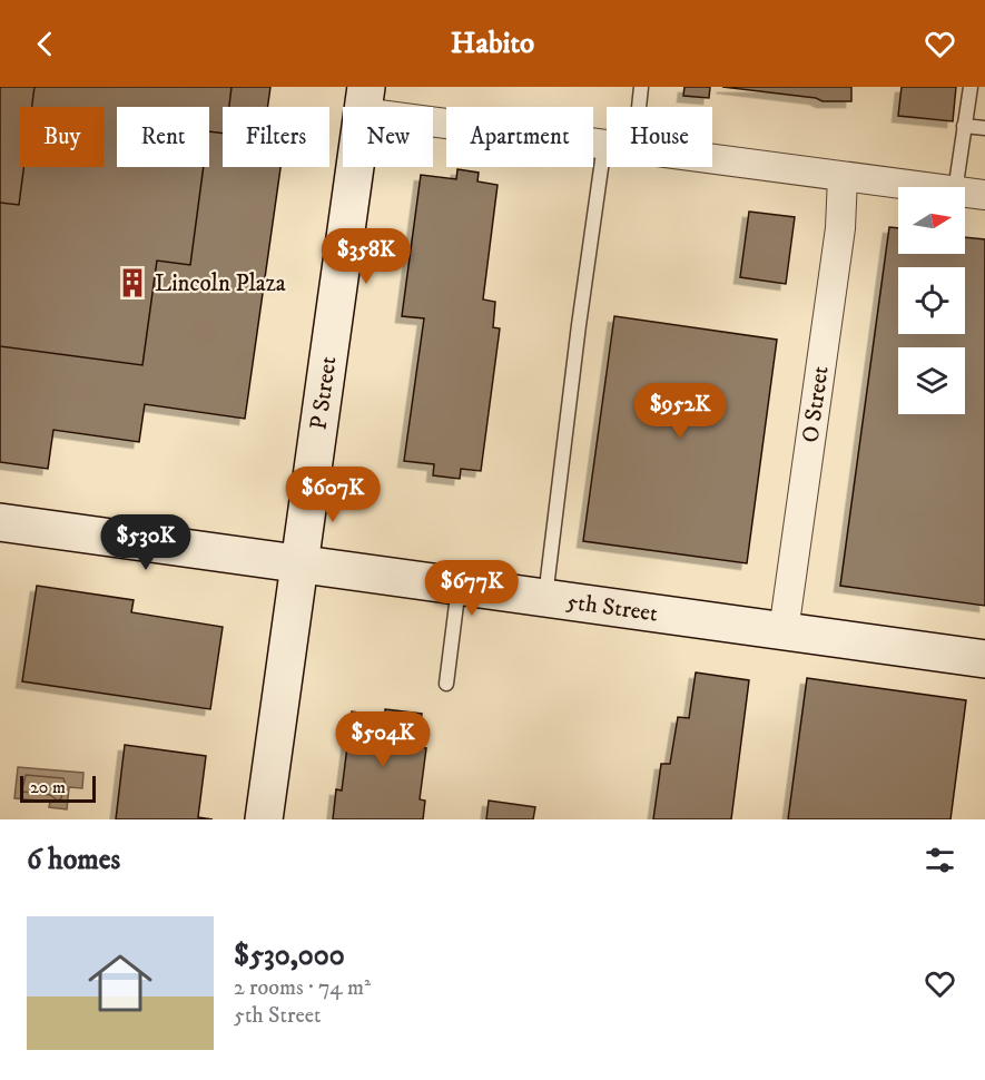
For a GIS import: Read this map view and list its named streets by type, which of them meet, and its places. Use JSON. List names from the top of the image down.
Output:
{
  "streets": {
    "street": ["P Street", "O Street", "5th Street"]
  },
  "crossings": [
    ["P Street", "5th Street"],
    ["O Street", "5th Street"]
  ],
  "places": {
    "building": ["Lincoln Plaza"]
  },
  "scale_bar": "20 m",
  "north": "right",
  "page": {
    "header": "Habito",
    "chip": [
      "Buy",
      "Rent",
      "Filters",
      "New",
      "Apartment",
      "House"
    ],
    "price": [
      "$358K",
      "$952K",
      "$607K",
      "$530K",
      "$677K",
      "$504K"
    ],
    "scale": "20 m",
    "heading": "6 homes",
    "list": [
      {
        "name": "$530,000",
        "note": "2 rooms · 74 m² · 5th Street"
      }
    ]
  }
}
